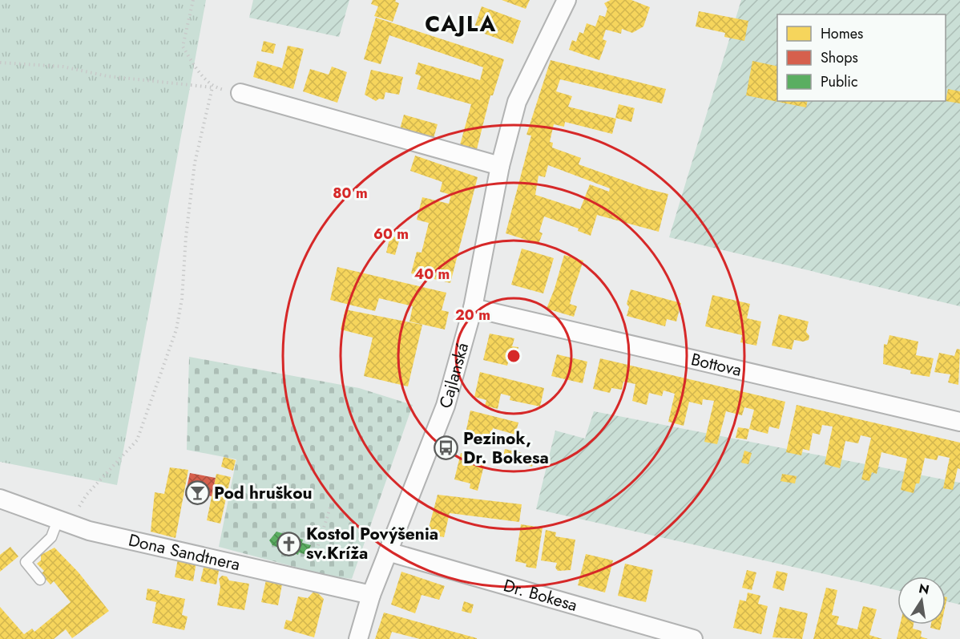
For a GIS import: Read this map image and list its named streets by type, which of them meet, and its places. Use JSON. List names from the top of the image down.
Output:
{
  "streets": {
    "street": [
      "Bottova",
      "Cajlanská",
      "Dona Sandtnera",
      "Dr. Bokesa"
    ]
  },
  "crossings": [
    ["Bottova", "Cajlanská"],
    ["Cajlanská", "Dona Sandtnera"],
    ["Cajlanská", "Dr. Bokesa"]
  ],
  "districts": ["CAJLA"],
  "places": {
    "bus stop": ["Pezinok, Dr. Bokesa"],
    "bar": ["Pod hruškou"],
    "church": ["Kostol Povýšenia sv.Kríža"]
  },
  "legend": ["Homes", "Shops", "Public"],
  "north": "top",
  "rings": [
    "80 m",
    "60 m",
    "40 m",
    "20 m"
  ]
}
